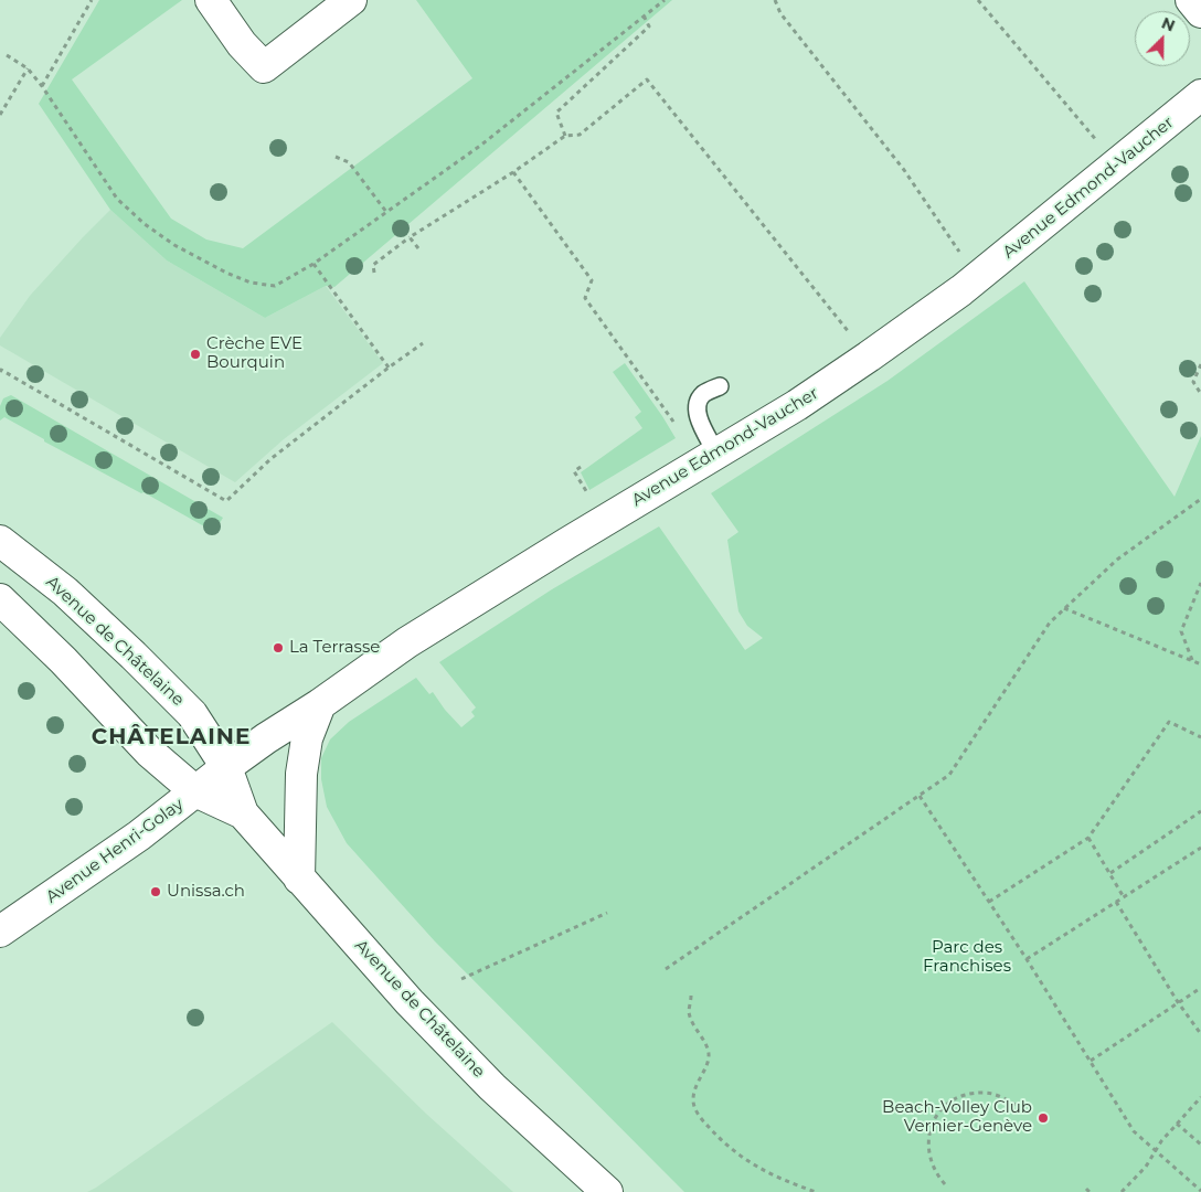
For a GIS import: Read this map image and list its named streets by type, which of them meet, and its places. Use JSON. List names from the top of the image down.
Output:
{
  "streets": {
    "street": ["Avenue Edmond-Vaucher", "Avenue de Châtelaine", "Avenue Henri-Golay"]
  },
  "crossings": [
    ["Avenue Edmond-Vaucher", "Avenue de Châtelaine"],
    ["Avenue Edmond-Vaucher", "Avenue Henri-Golay"],
    ["Avenue de Châtelaine", "Avenue Henri-Golay"]
  ],
  "districts": ["CHÂTELAINE"],
  "parks": ["Parc des Franchises"],
  "places": [
    "Crèche EVE Bourquin",
    "La Terrasse",
    "Unissa.ch",
    "Beach-Volley Club Vernier-Genève"
  ],
  "north": "top right"
}
